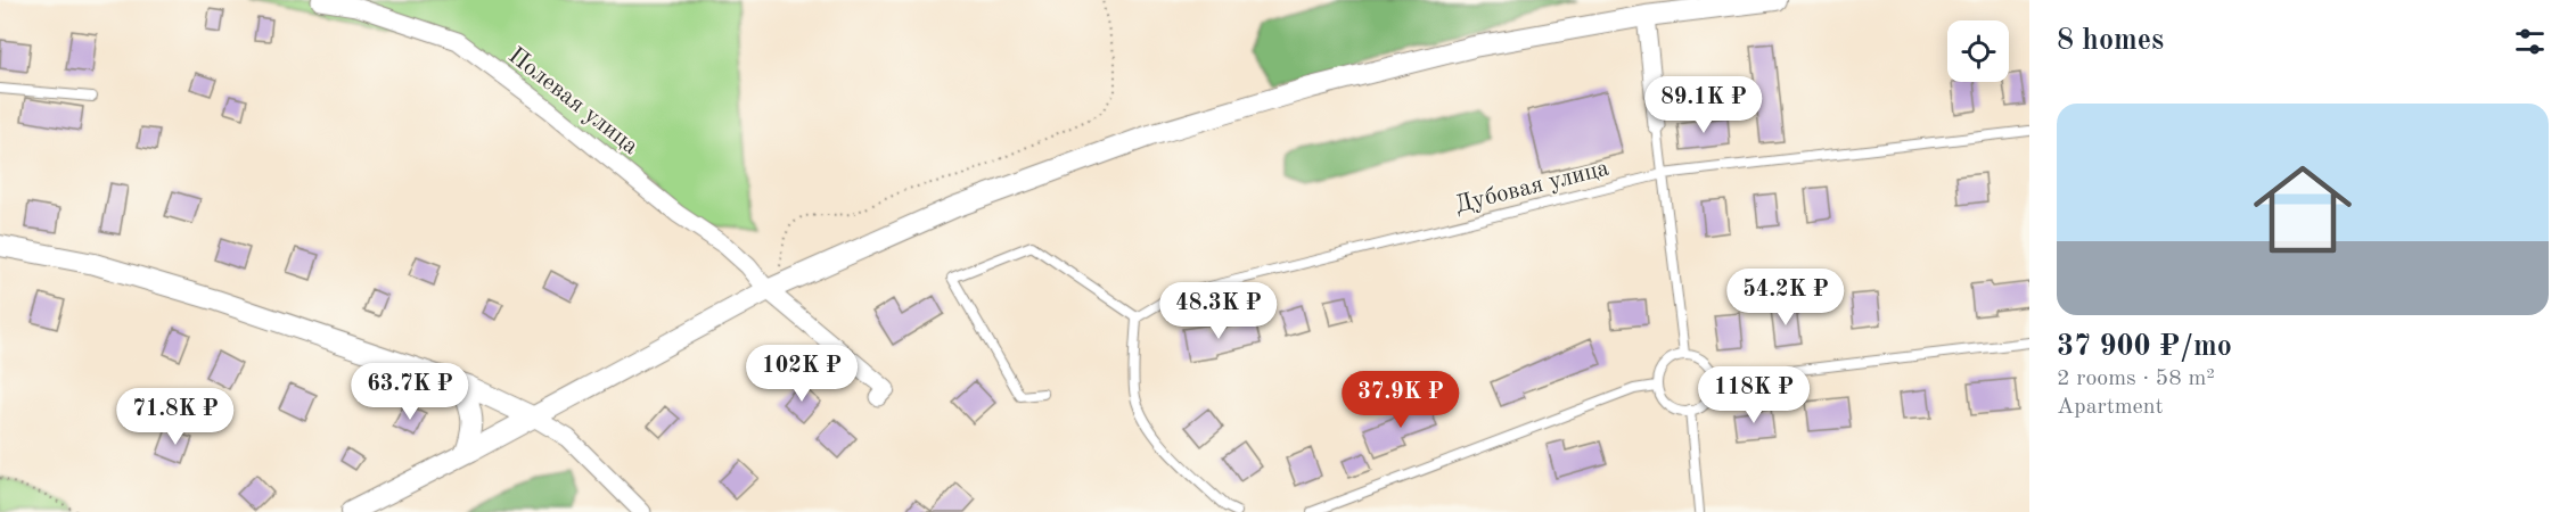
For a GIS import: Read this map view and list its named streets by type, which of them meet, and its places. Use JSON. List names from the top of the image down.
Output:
{
  "streets": {
    "street": ["Полевая улица"],
    "lane": ["Дубовая улица"]
  },
  "page": {
    "heading": "8 homes",
    "price": [
      "89.1K ₽",
      "54.2K ₽",
      "48.3K ₽",
      "102K ₽",
      "63.7K ₽",
      "118K ₽",
      "37.9K ₽",
      "71.8K ₽"
    ],
    "list": [
      {
        "name": "37 900 ₽/mo",
        "note": "2 rooms · 58 m² · Apartment"
      }
    ]
  }
}
